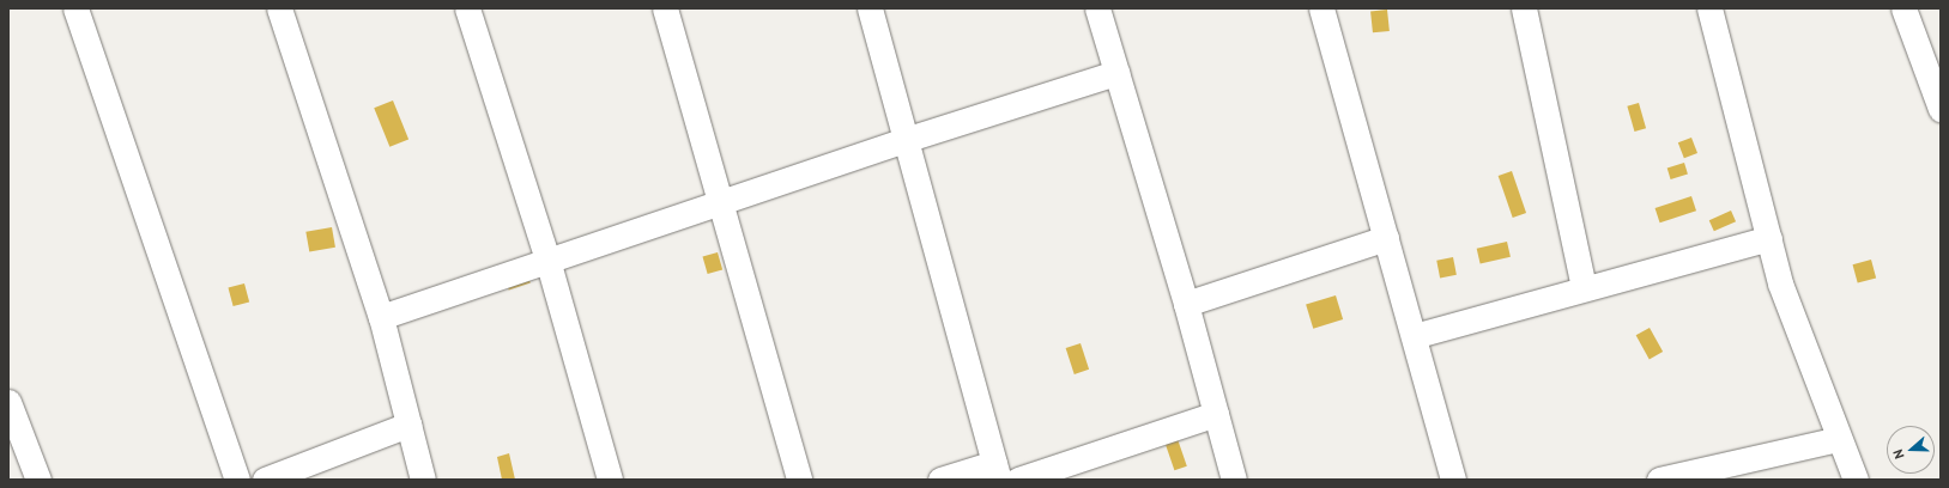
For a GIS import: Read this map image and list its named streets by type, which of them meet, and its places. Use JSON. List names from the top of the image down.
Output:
{
  "north": "left"
}
